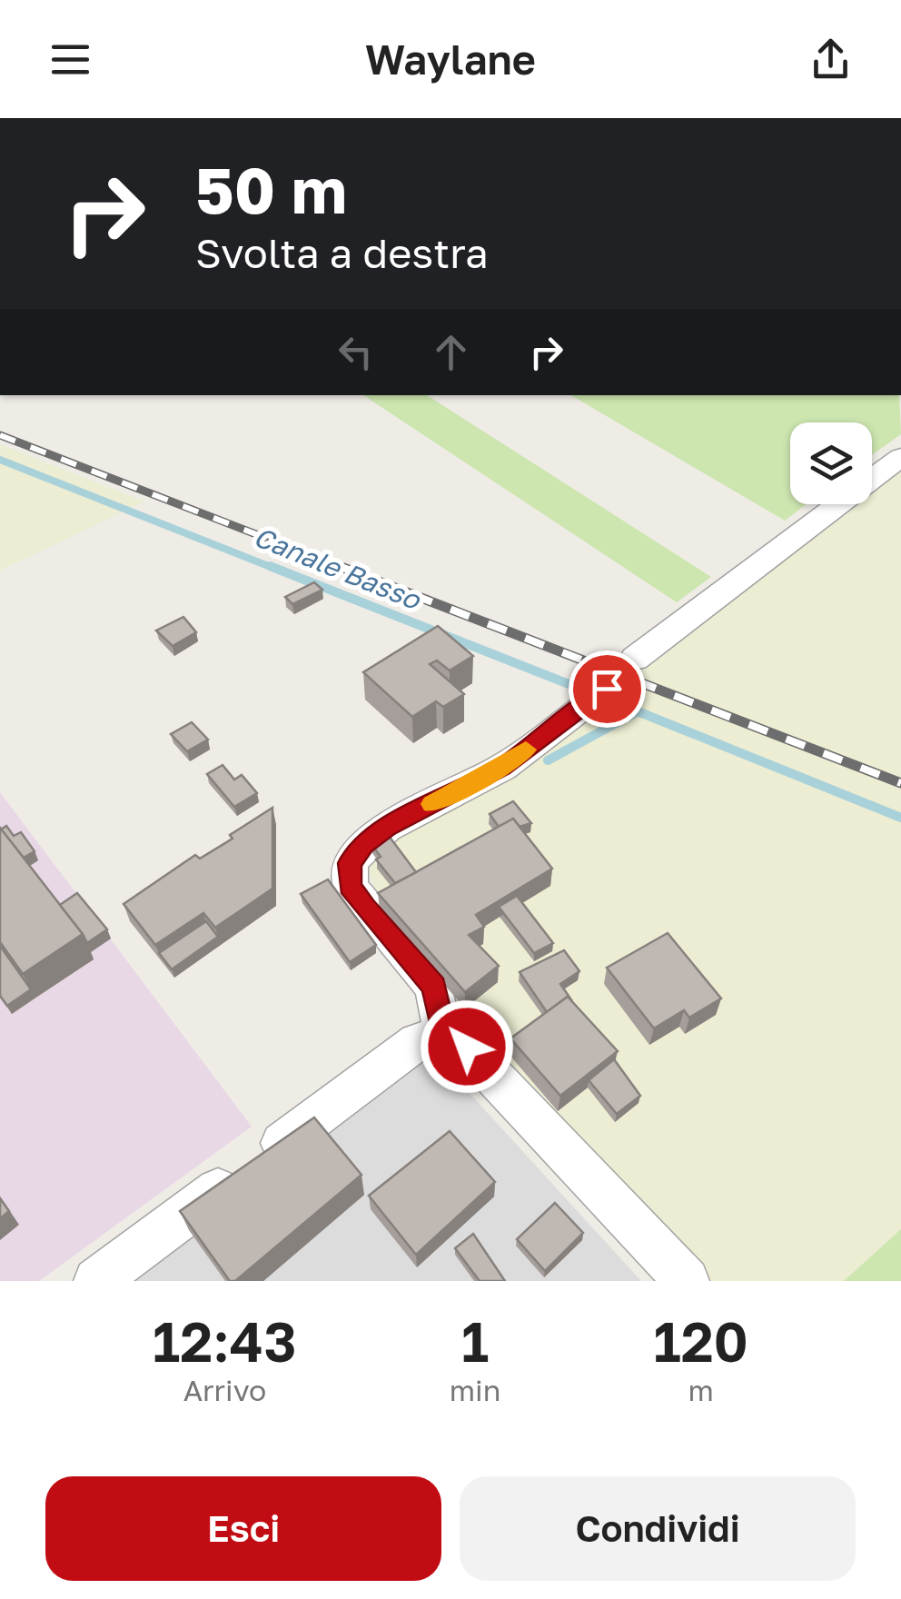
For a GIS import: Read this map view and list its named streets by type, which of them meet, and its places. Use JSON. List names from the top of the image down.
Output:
{
  "water": ["Canale Basso"],
  "page": {
    "header": "Waylane",
    "turn": ["50 m", "Svolta a destra"],
    "eta": [
      "12:43",
      "Arrivo",
      "1",
      "min",
      "120",
      "m"
    ],
    "buttons": ["Esci", "Condividi"]
  }
}
